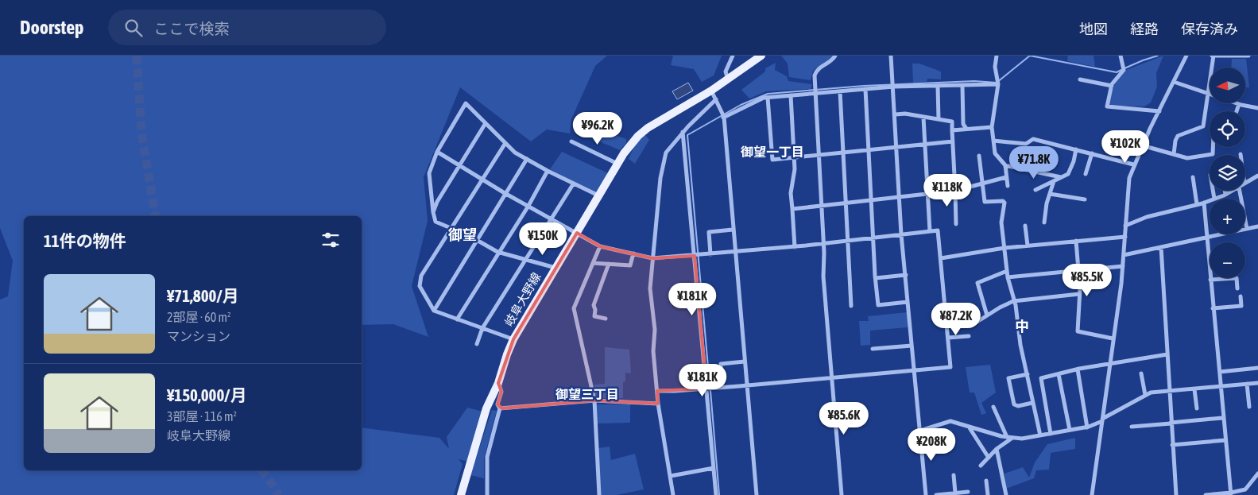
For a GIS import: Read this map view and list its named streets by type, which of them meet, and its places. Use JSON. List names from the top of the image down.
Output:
{
  "streets": {
    "main road": ["岐阜大野線"]
  },
  "districts": [
    "御望一丁目",
    "御望",
    "中",
    "御望三丁目"
  ],
  "north": "left",
  "page": {
    "header": "Doorstep",
    "search": "ここで検索",
    "nav": ["地図", "経路", "保存済み"],
    "map_buttons": ["+", "−"],
    "price": [
      "¥96.2K",
      "¥102K",
      "¥71.8K",
      "¥118K",
      "¥150K",
      "¥85.5K",
      "¥181K",
      "¥87.2K",
      "¥181K",
      "¥85.6K",
      "¥208K"
    ],
    "heading": "11件の物件",
    "list": [
      {
        "name": "¥71,800/月",
        "note": "2部屋 · 60 m² · マンション"
      },
      {
        "name": "¥150,000/月",
        "note": "3部屋 · 116 m² · 岐阜大野線"
      }
    ]
  }
}
